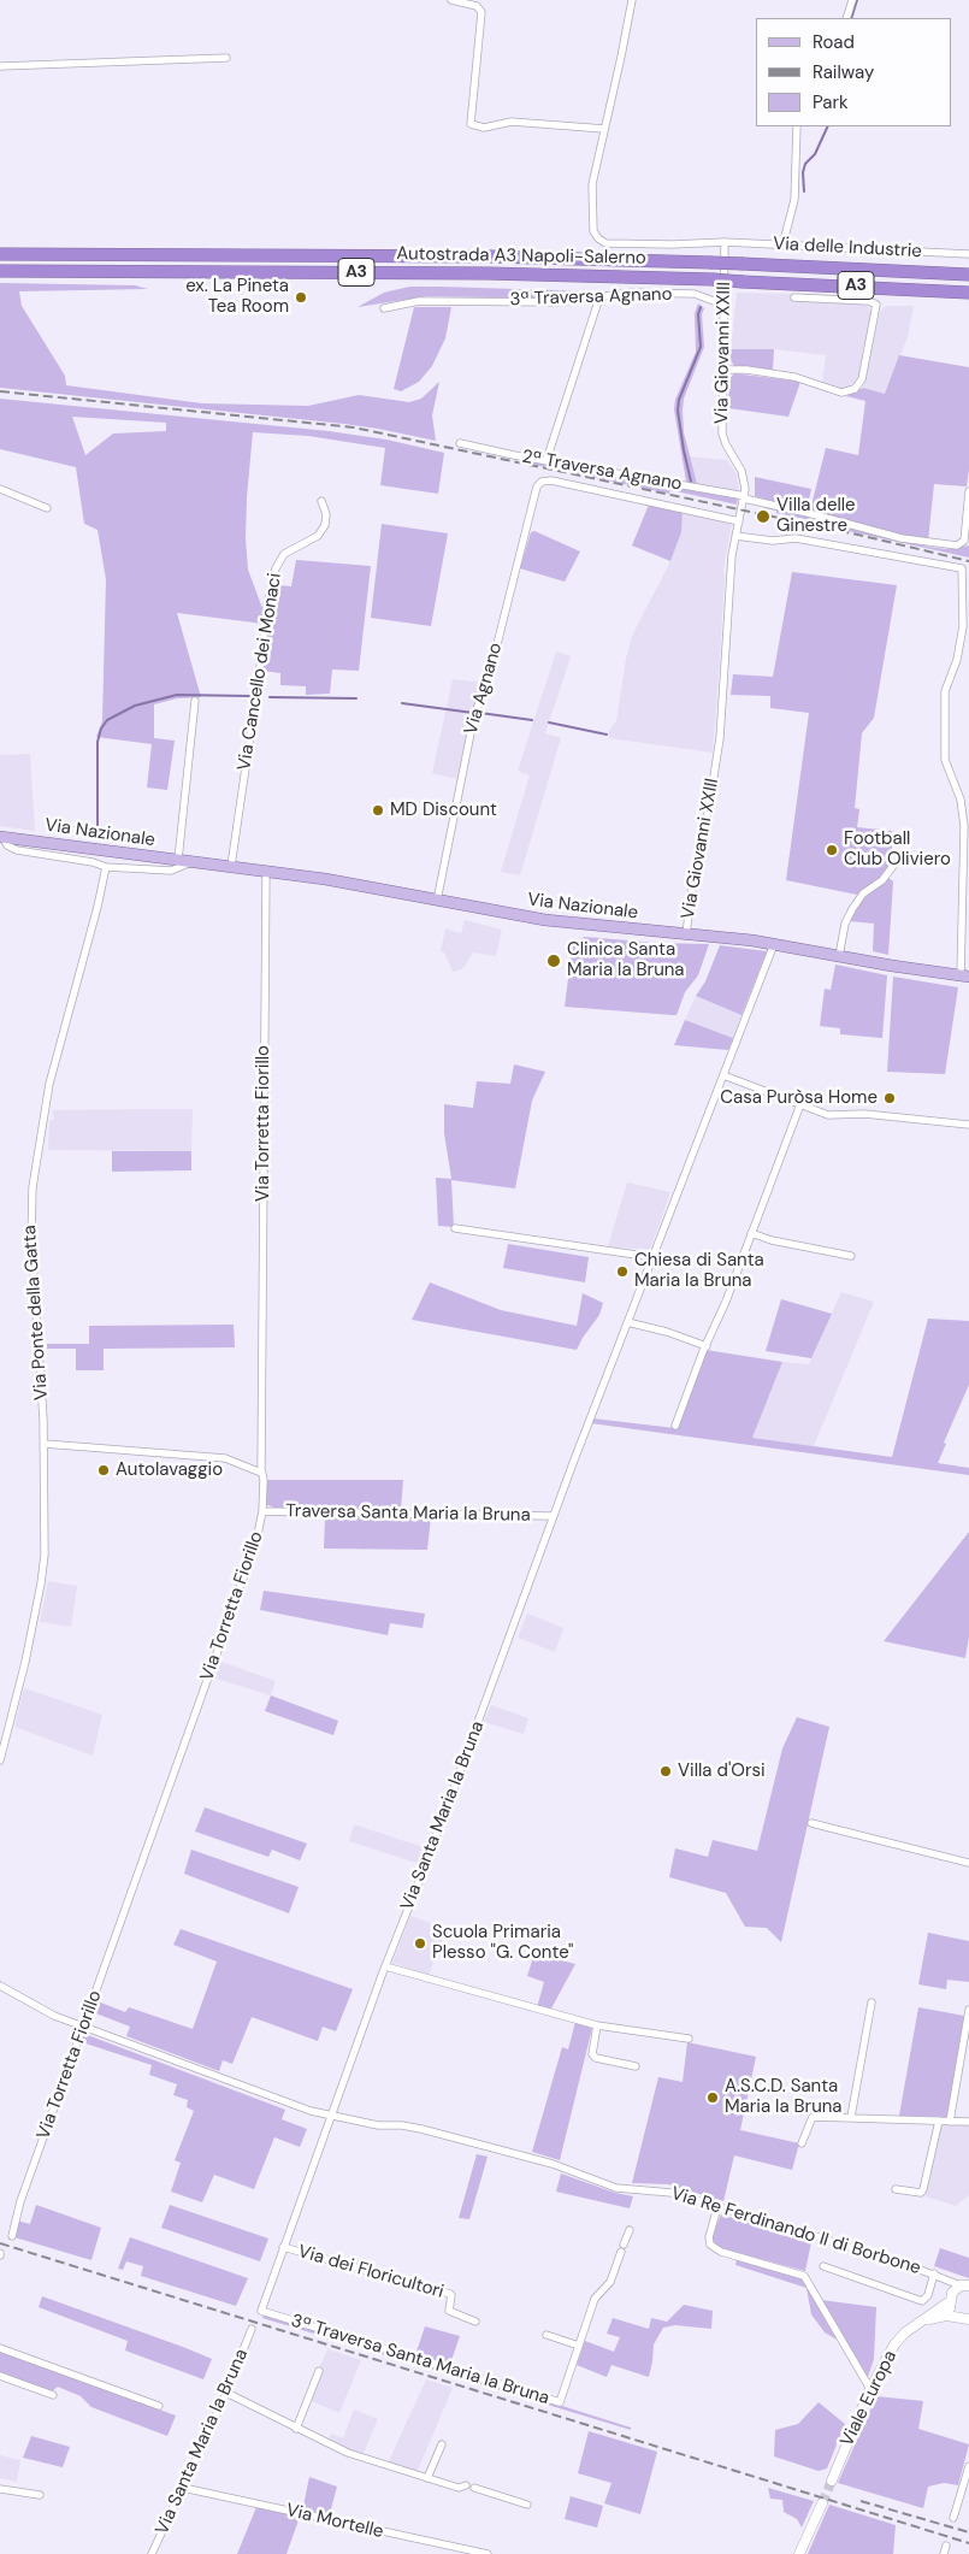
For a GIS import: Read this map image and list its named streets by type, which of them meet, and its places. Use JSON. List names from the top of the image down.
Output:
{
  "streets": {
    "highway": ["Autostrada A3 Napoli-Salerno", "A3"],
    "main road": ["Via Nazionale"],
    "street": [
      "Via delle Industrie",
      "3ª Traversa Agnano",
      "Via Giovanni XXIII",
      "2ª Traversa Agnano",
      "Via Cancello dei Monaci",
      "Via Agnano",
      "Via Torretta Fiorillo",
      "Via Ponte della Gatta",
      "Traversa Santa Maria la Bruna",
      "Via Santa Maria la Bruna",
      "Via Re Ferdinando II di Borbone",
      "Via dei Floricultori",
      "3ª Traversa Santa Maria la Bruna",
      "Viale Europa",
      "Via Mortelle"
    ]
  },
  "crossings": [
    ["Via delle Industrie", "Via Giovanni XXIII"],
    ["3ª Traversa Agnano", "Via Giovanni XXIII"],
    ["Via Giovanni XXIII", "2ª Traversa Agnano"],
    ["Via Giovanni XXIII", "Via Agnano"],
    ["Via Giovanni XXIII", "Via Nazionale"],
    ["Via Cancello dei Monaci", "Via Nazionale"],
    ["Via Agnano", "Via Nazionale"],
    ["Via Nazionale", "Via Torretta Fiorillo"],
    ["Via Nazionale", "Via Ponte della Gatta"],
    ["Via Nazionale", "Via Santa Maria la Bruna"],
    ["Via Torretta Fiorillo", "Traversa Santa Maria la Bruna"],
    ["Via Torretta Fiorillo", "Via Re Ferdinando II di Borbone"],
    ["Traversa Santa Maria la Bruna", "Via Santa Maria la Bruna"],
    ["Via Santa Maria la Bruna", "Via Re Ferdinando II di Borbone"],
    ["Via Santa Maria la Bruna", "Via dei Floricultori"],
    ["Via Santa Maria la Bruna", "3ª Traversa Santa Maria la Bruna"],
    ["Via Santa Maria la Bruna", "Via Mortelle"]
  ],
  "places": [
    "ex. La Pineta Tea Room",
    "Villa delle Ginestre",
    "MD Discount",
    "Football Club Oliviero",
    "Clinica Santa Maria la Bruna",
    "Casa Puròsa Home",
    "Chiesa di Santa Maria la Bruna",
    "Autolavaggio",
    "Villa d'Orsi",
    "Scuola Primaria Plesso \"G. Conte\"",
    "A.S.C.D. Santa Maria la Bruna"
  ],
  "legend": ["Road", "Railway", "Park"]
}
